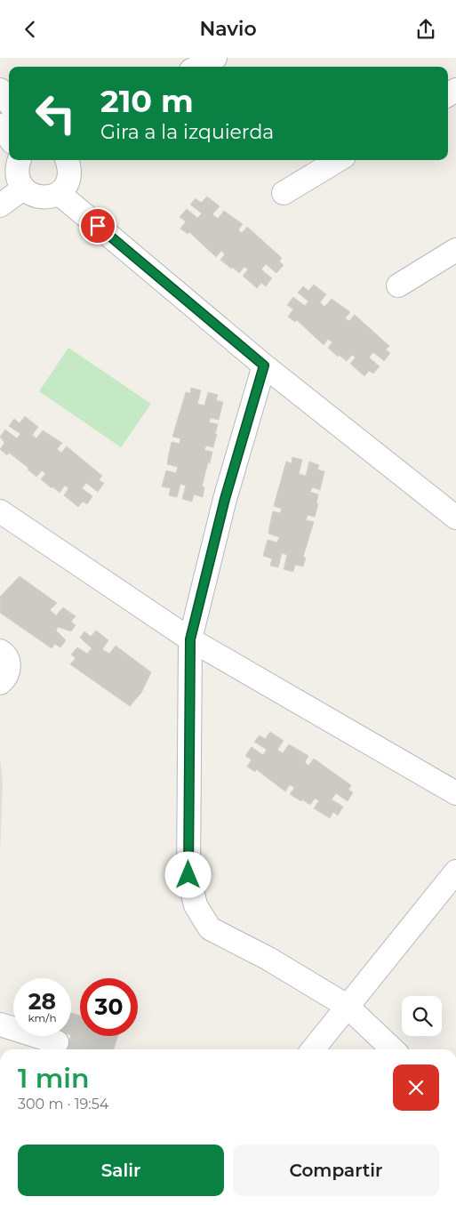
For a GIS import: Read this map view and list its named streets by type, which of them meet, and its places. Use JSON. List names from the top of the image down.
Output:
{
  "page": {
    "header": "Navio",
    "turn": ["210 m", "Gira a la izquierda"],
    "speed": "28 km/h",
    "limit": "30",
    "heading": ["1 min", "300 m · 19:54"],
    "buttons": ["Salir", "Compartir"]
  }
}
